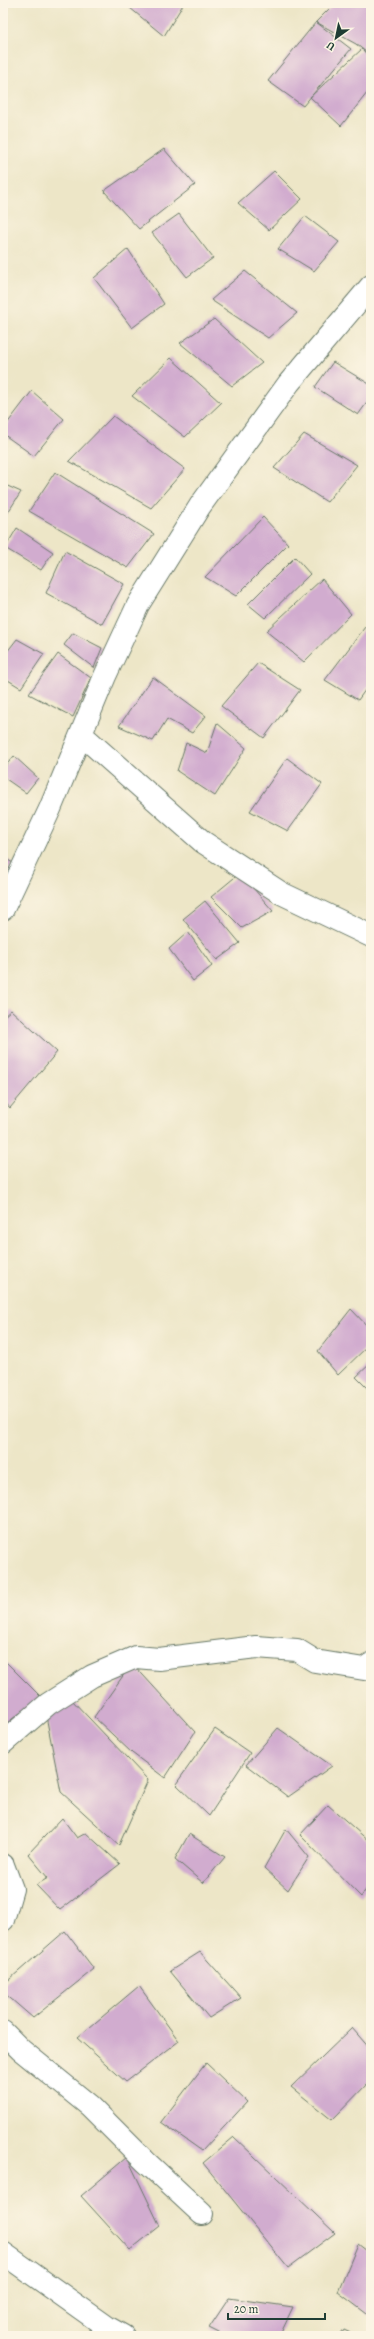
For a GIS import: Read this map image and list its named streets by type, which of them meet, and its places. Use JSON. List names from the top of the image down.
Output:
{
  "scale_bar": "20 m",
  "north": "bottom left"
}
